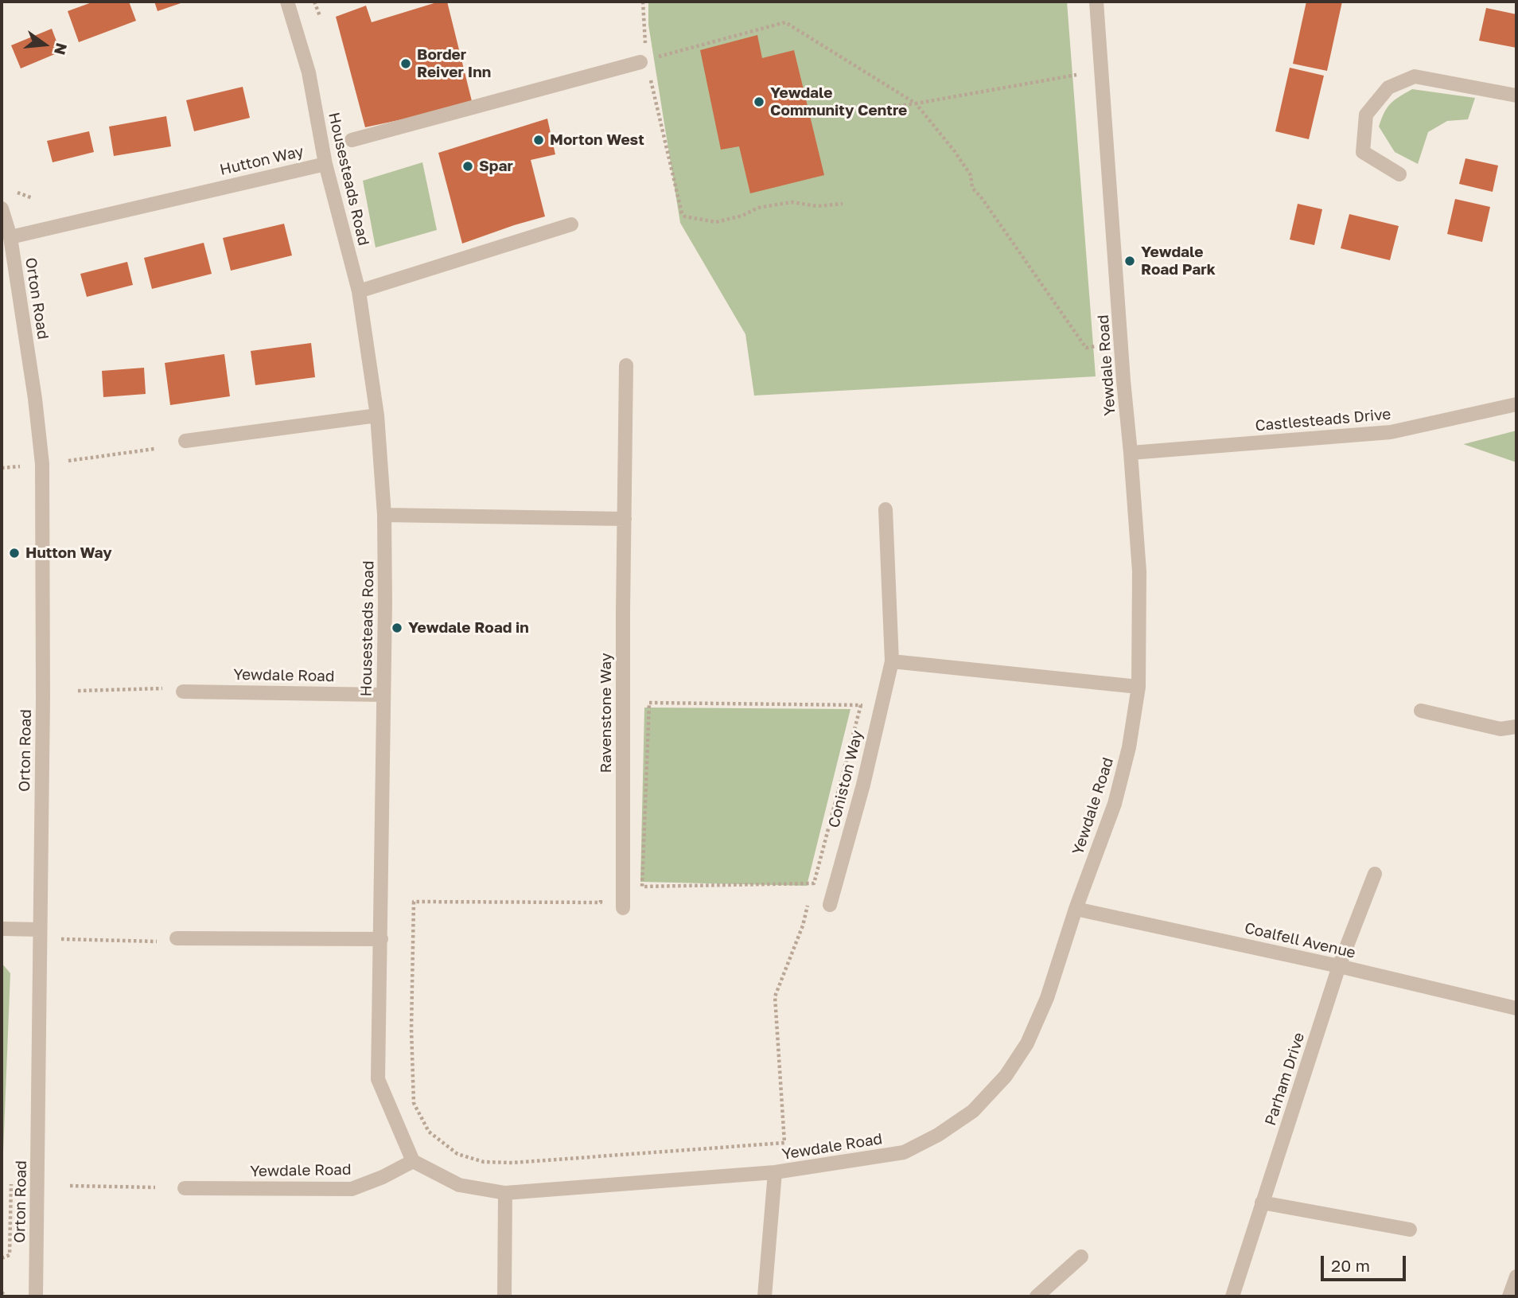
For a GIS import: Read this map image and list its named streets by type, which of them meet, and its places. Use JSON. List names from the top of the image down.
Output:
{
  "streets": {
    "street": [
      "Hutton Way",
      "Housesteads Road",
      "Orton Road",
      "Yewdale Road",
      "Castlesteads Drive",
      "Ravenstone Way",
      "Coniston Way",
      "Coalfell Avenue",
      "Parham Drive"
    ]
  },
  "crossings": [
    ["Hutton Way", "Housesteads Road"],
    ["Hutton Way", "Orton Road"],
    ["Housesteads Road", "Yewdale Road"],
    ["Yewdale Road", "Castlesteads Drive"],
    ["Yewdale Road", "Coalfell Avenue"],
    ["Coalfell Avenue", "Parham Drive"]
  ],
  "places": [
    "Border Reiver Inn",
    "Yewdale Community Centre",
    "Morton West",
    "Spar",
    "Yewdale Road Park",
    "Hutton Way",
    "Yewdale Road in"
  ],
  "scale_bar": "20 m",
  "north": "right"
}
